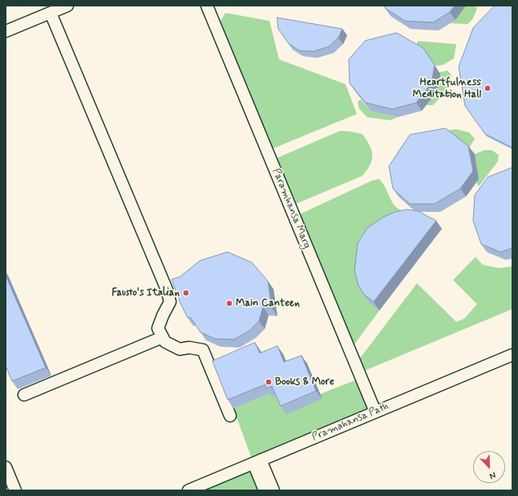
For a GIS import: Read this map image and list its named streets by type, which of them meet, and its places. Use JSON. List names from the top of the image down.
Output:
{
  "streets": {
    "lane": ["Paramhansa Marg", "Pramahansa Path"]
  },
  "crossings": [
    ["Paramhansa Marg", "Pramahansa Path"]
  ],
  "places": [
    "Heartfulness Meditation Hall",
    "Fausto's Italian",
    "Main Canteen",
    "Books & More"
  ],
  "north": "bottom right"
}
